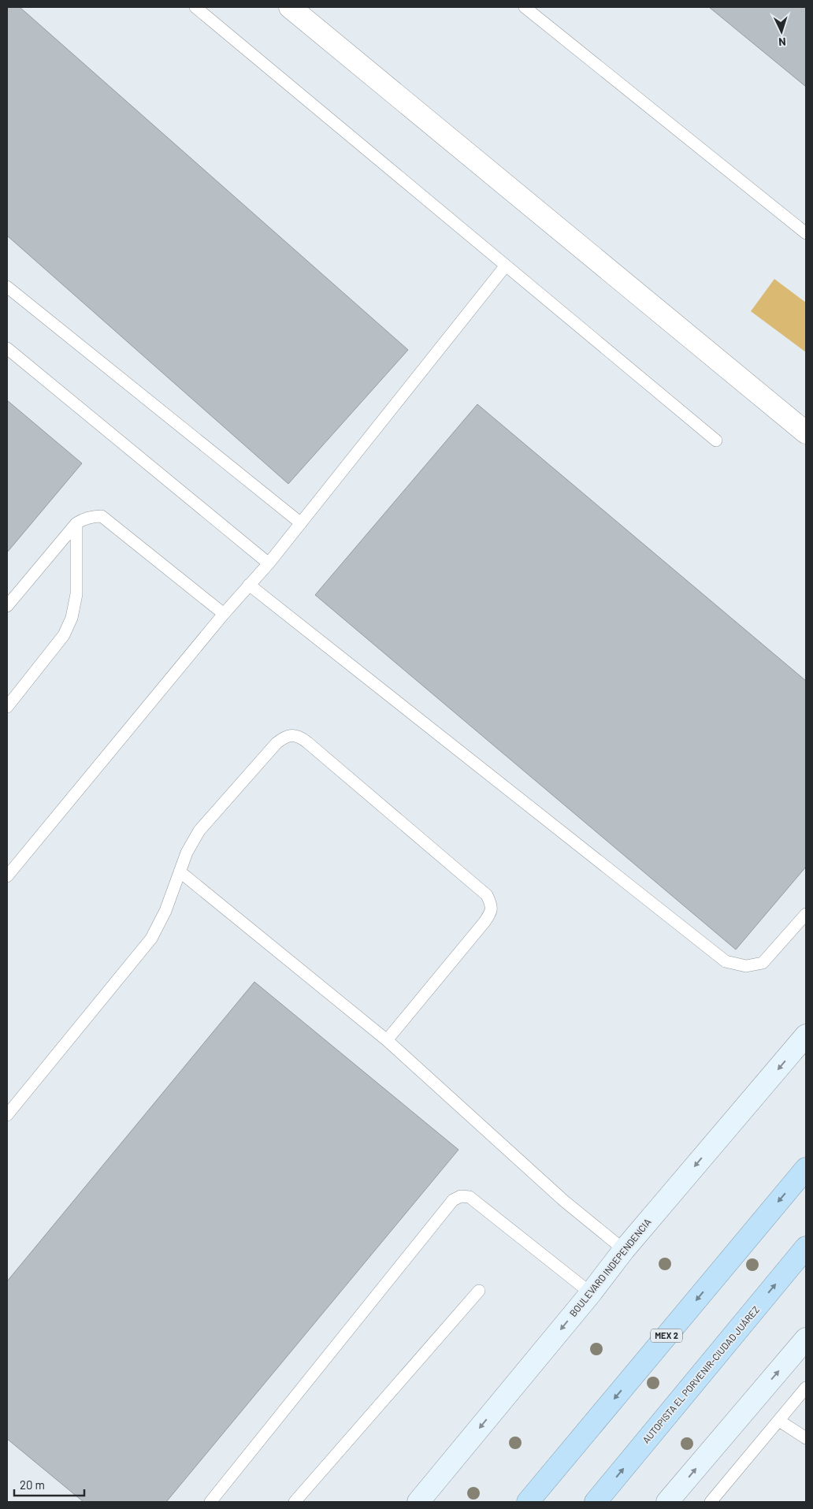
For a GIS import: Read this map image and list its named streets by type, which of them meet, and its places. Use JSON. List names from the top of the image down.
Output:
{
  "streets": {
    "highway": ["MEX 2", "AUTOPISTA EL PORVENIR-CIUDAD JUÁREZ"],
    "main road": ["BOULEVARD INDEPENDENCIA"]
  },
  "one_way": ["BOULEVARD INDEPENDENCIA"],
  "scale_bar": "20 m",
  "north": "bottom"
}
